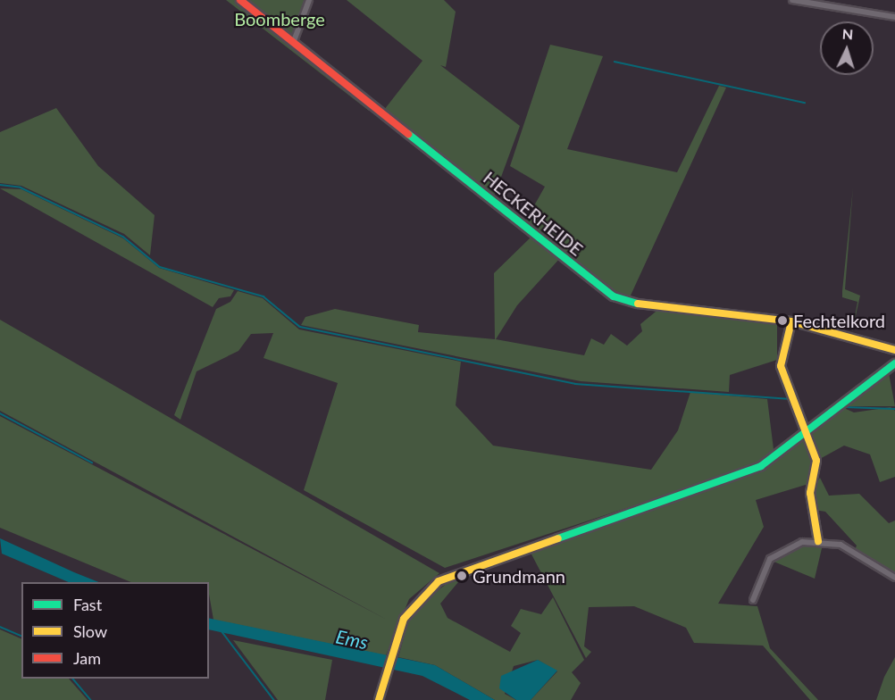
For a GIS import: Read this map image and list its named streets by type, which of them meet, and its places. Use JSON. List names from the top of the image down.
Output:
{
  "streets": {
    "street": ["HECKERHEIDE"]
  },
  "water": ["Ems"],
  "parks": ["Boomberge"],
  "places": ["Fechtelkord", "Grundmann"],
  "legend": ["Fast", "Slow", "Jam"],
  "north": "top"
}
